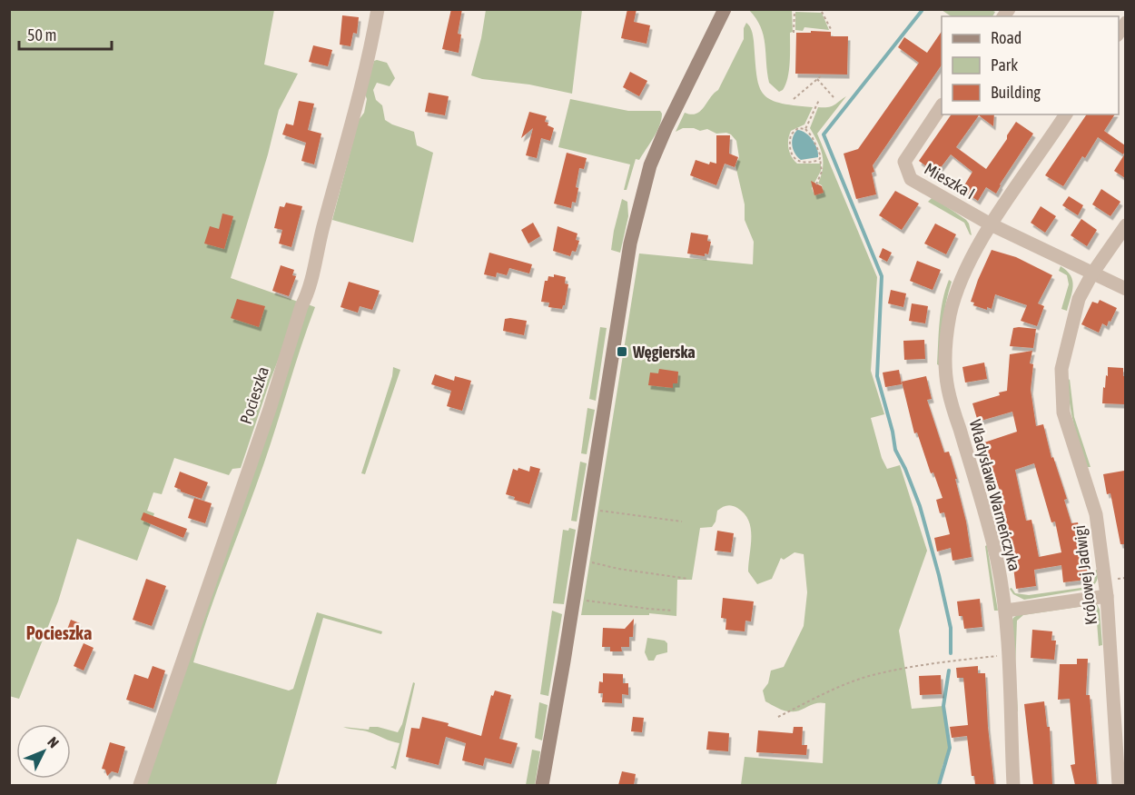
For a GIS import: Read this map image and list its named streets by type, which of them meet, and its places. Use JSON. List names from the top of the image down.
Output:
{
  "streets": {
    "street": [
      "Mieszka I",
      "Pocieszka",
      "Władysława Warneńczyka",
      "Królowej Jadwigi"
    ]
  },
  "crossings": [
    ["Mieszka I", "Władysława Warneńczyka"]
  ],
  "districts": ["Pocieszka"],
  "places": {
    "transit": ["Węgierska"]
  },
  "legend": ["Road", "Park", "Building"],
  "scale_bar": "50 m",
  "north": "top right"
}
